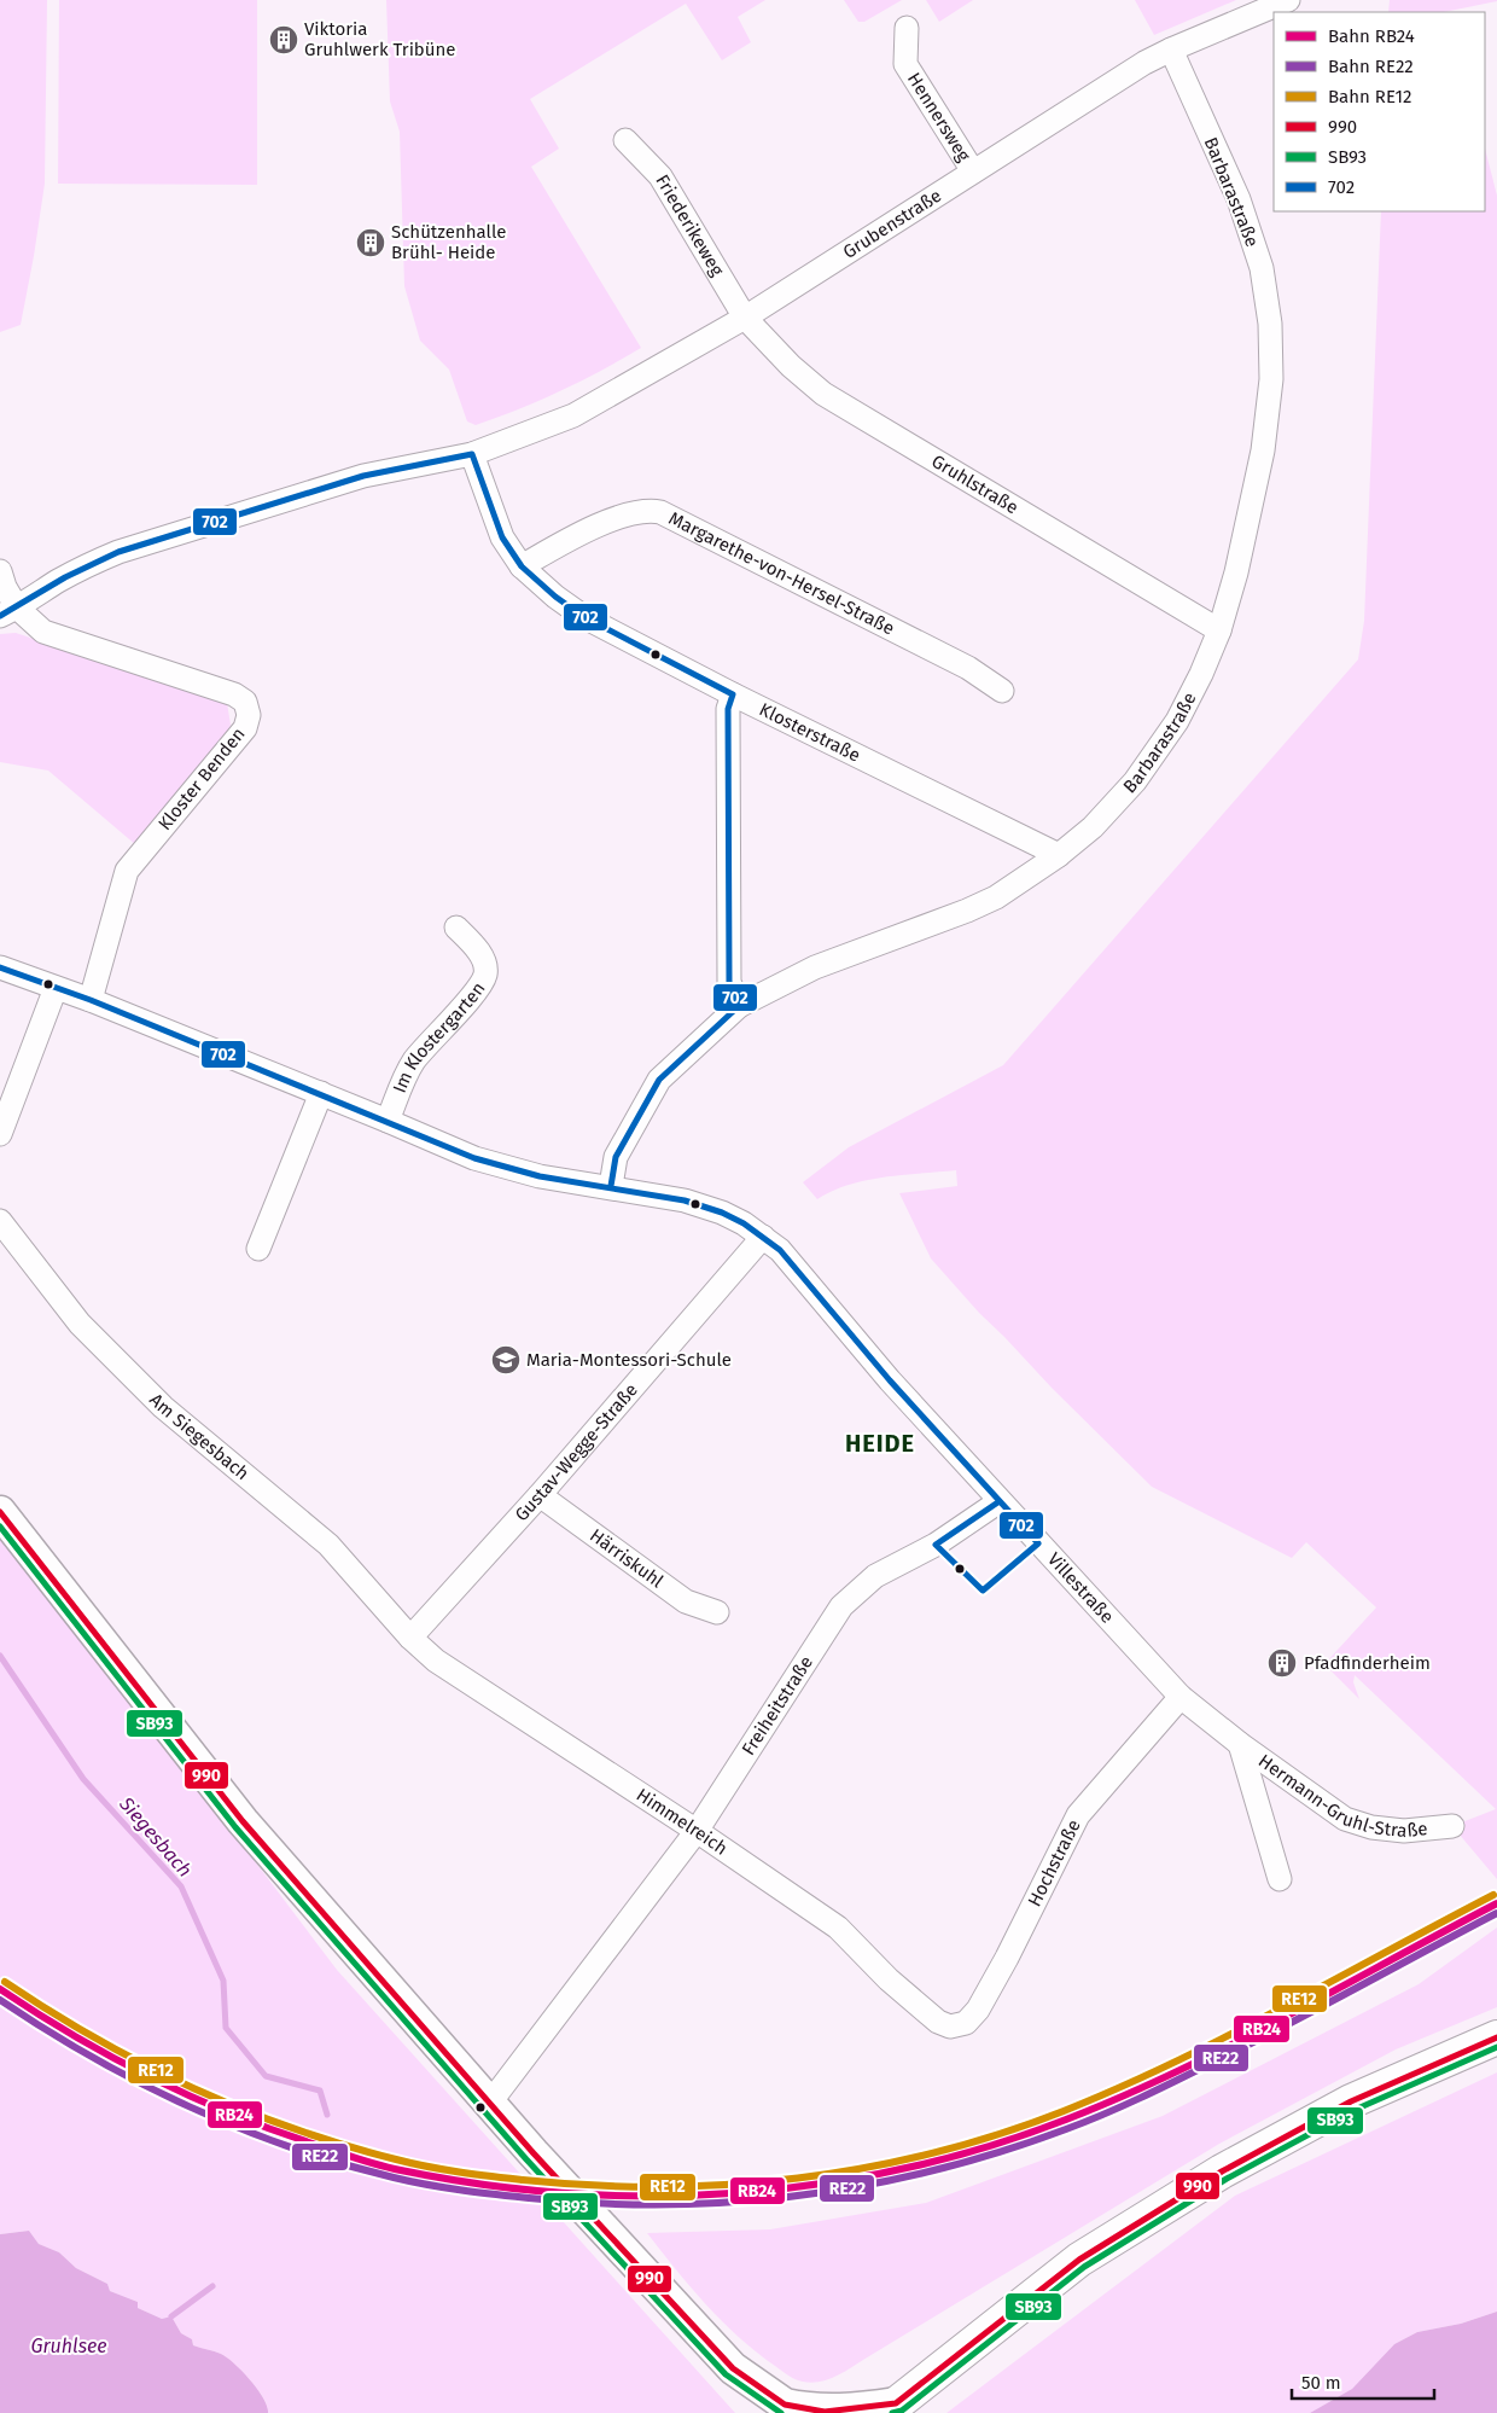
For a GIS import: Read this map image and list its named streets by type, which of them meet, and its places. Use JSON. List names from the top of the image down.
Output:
{
  "streets": {
    "street": [
      "Hennersweg",
      "Barbarastraße",
      "Grubenstraße",
      "Friederikeweg",
      "Gruhlstraße",
      "Margarethe-von-Hersel-Straße",
      "Klosterstraße",
      "Kloster Benden",
      "Im Klostergarten",
      "Am Siegesbach",
      "Gustav-Wegge-Straße",
      "Härriskuhl",
      "Villestraße",
      "Freiheitstraße",
      "Hermann-Gruhl-Straße",
      "Himmelreich",
      "Hochstraße"
    ]
  },
  "crossings": [
    ["Hennersweg", "Grubenstraße"],
    ["Barbarastraße", "Grubenstraße"],
    ["Barbarastraße", "Gruhlstraße"],
    ["Barbarastraße", "Klosterstraße"],
    ["Barbarastraße", "Villestraße"],
    ["Grubenstraße", "Friederikeweg"],
    ["Grubenstraße", "Gruhlstraße"],
    ["Grubenstraße", "Klosterstraße"],
    ["Grubenstraße", "Kloster Benden"],
    ["Friederikeweg", "Gruhlstraße"],
    ["Margarethe-von-Hersel-Straße", "Klosterstraße"],
    ["Kloster Benden", "Villestraße"],
    ["Im Klostergarten", "Villestraße"],
    ["Am Siegesbach", "Gustav-Wegge-Straße"],
    ["Am Siegesbach", "Himmelreich"],
    ["Gustav-Wegge-Straße", "Härriskuhl"],
    ["Gustav-Wegge-Straße", "Villestraße"],
    ["Gustav-Wegge-Straße", "Himmelreich"],
    ["Villestraße", "Freiheitstraße"],
    ["Villestraße", "Hermann-Gruhl-Straße"],
    ["Villestraße", "Hochstraße"],
    ["Freiheitstraße", "Himmelreich"],
    ["Himmelreich", "Hochstraße"]
  ],
  "districts": ["HEIDE"],
  "water": ["Siegesbach", "Gruhlsee"],
  "places": {
    "building": ["Viktoria Gruhlwerk Tribüne", "Schützenhalle Brühl- Heide", "Pfadfinderheim"],
    "school or university": ["Maria-Montessori-Schule"]
  },
  "lines": [
    "transit line 702",
    "transit line 990",
    "transit line SB93",
    "rail line RE12",
    "rail line RB24",
    "rail line RE22"
  ],
  "legend": [
    "Bahn RB24",
    "Bahn RE22",
    "Bahn RE12",
    "990",
    "SB93",
    "702"
  ],
  "scale_bar": "50 m"
}
